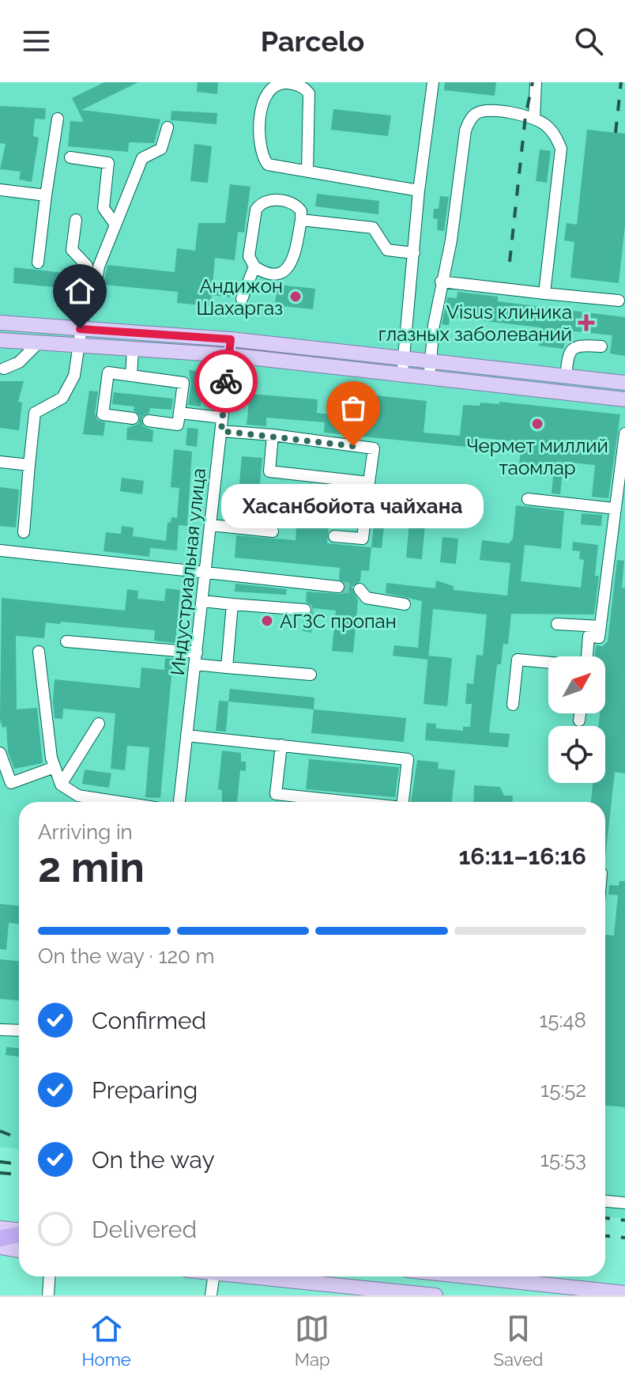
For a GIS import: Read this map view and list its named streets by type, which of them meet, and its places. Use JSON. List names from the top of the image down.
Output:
{
  "streets": {
    "street": ["Индустриальная улица"]
  },
  "places": {
    "other": [
      "Андижон Шахаргаз",
      "Чермет миллий таомлар",
      "Хасанбойота чайхана",
      "АГЗС пропан"
    ],
    "health": ["Visus клиника глазных заболеваний"]
  },
  "north": "top right",
  "page": {
    "header": "Parcelo",
    "bubble": "Хасанбойота чайхана",
    "heading": ["2 min", "Arriving in", "16:11–16:16"],
    "bar": "On the way · 120 m",
    "list": [
      ["Confirmed", "15:48"],
      ["Preparing", "15:52"],
      ["On the way", "15:53"],
      "Delivered"
    ],
    "tabs": ["Home", "Map", "Saved"]
  }
}
